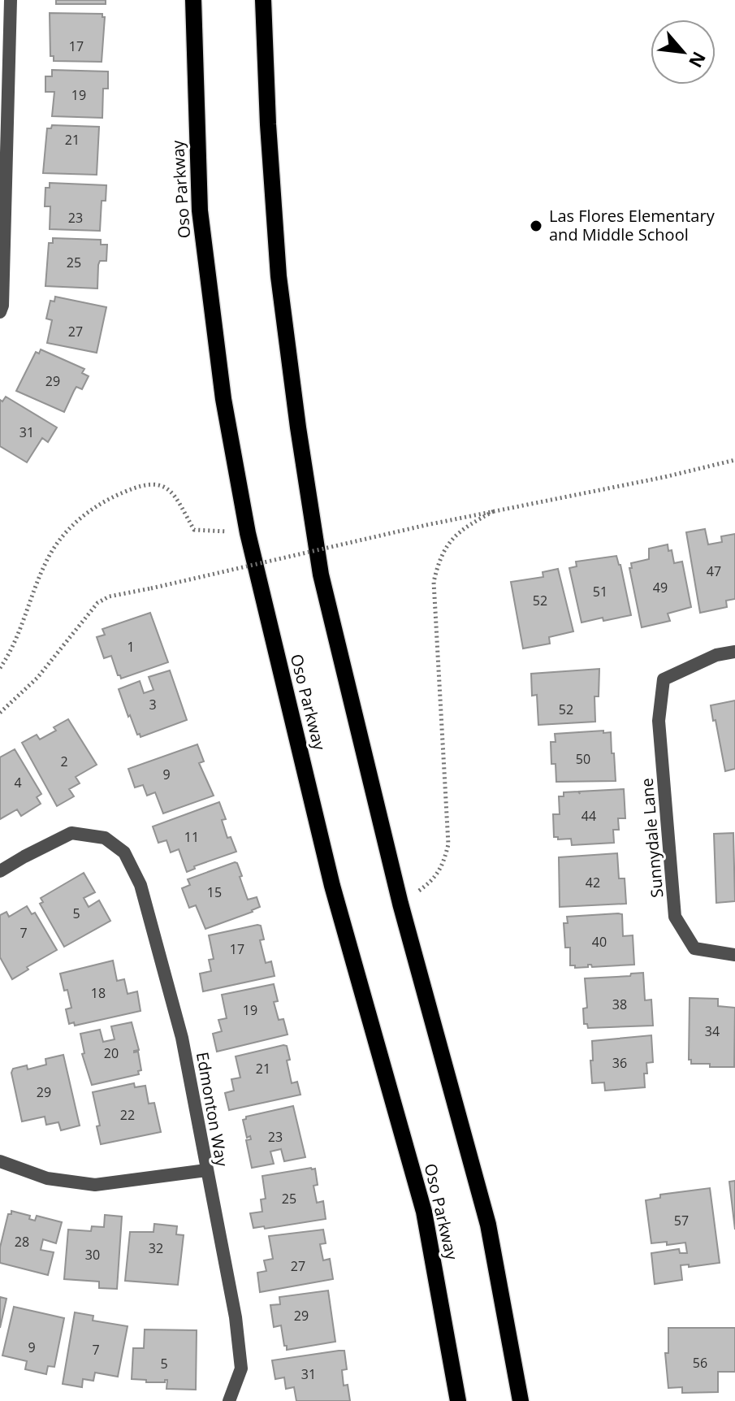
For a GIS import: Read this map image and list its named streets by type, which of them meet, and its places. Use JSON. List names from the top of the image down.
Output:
{
  "streets": {
    "main road": ["Oso Parkway"],
    "street": ["Sunnydale Lane", "Edmonton Way"]
  },
  "places": ["Las Flores Elementary and Middle School"],
  "house_numbers": [
    "17",
    "19",
    "21",
    "23",
    "25",
    "27",
    "29",
    "31",
    "47",
    "49",
    "51",
    "52",
    "1",
    "3",
    "52",
    "50",
    "2",
    "9",
    "4",
    "44",
    "11",
    "42",
    "15",
    "5",
    "7",
    "40",
    "17",
    "18",
    "38",
    "19",
    "34",
    "20",
    "36",
    "21",
    "29",
    "22",
    "23",
    "25",
    "57",
    "28",
    "32",
    "30",
    "27",
    "29",
    "9",
    "7",
    "56",
    "5",
    "31"
  ],
  "north": "bottom right"
}
